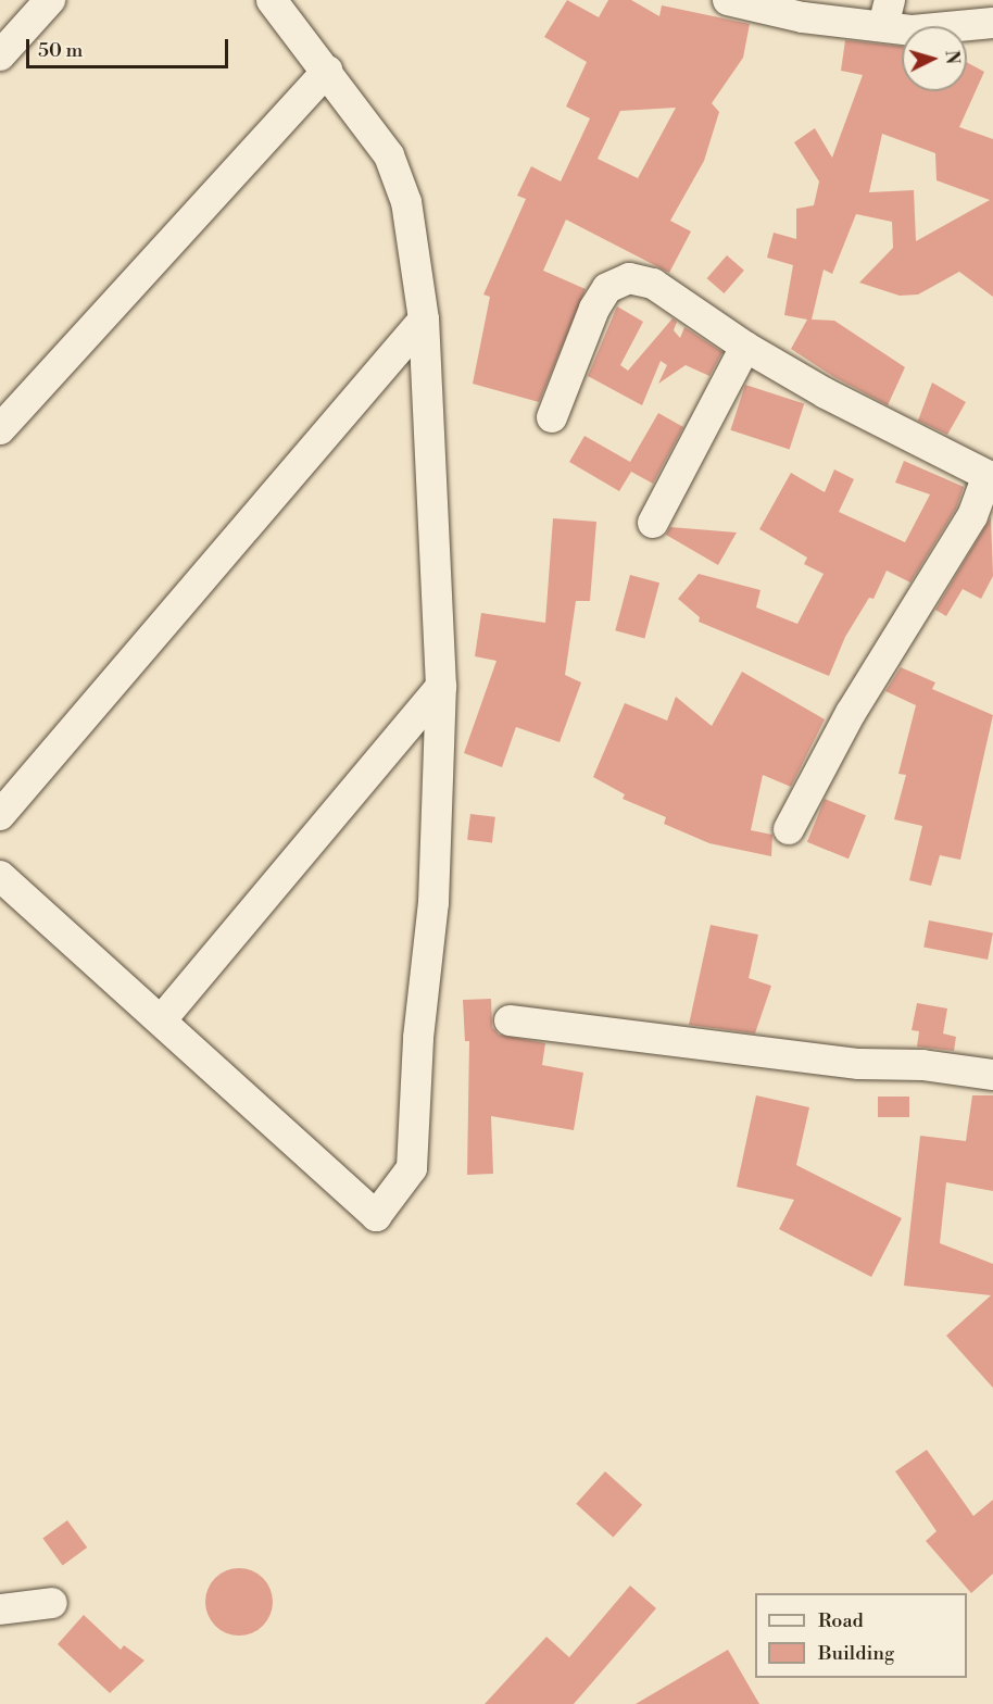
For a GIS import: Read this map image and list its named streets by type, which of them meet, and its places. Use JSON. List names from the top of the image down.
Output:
{
  "legend": ["Road", "Building"],
  "scale_bar": "50 m",
  "north": "right"
}
